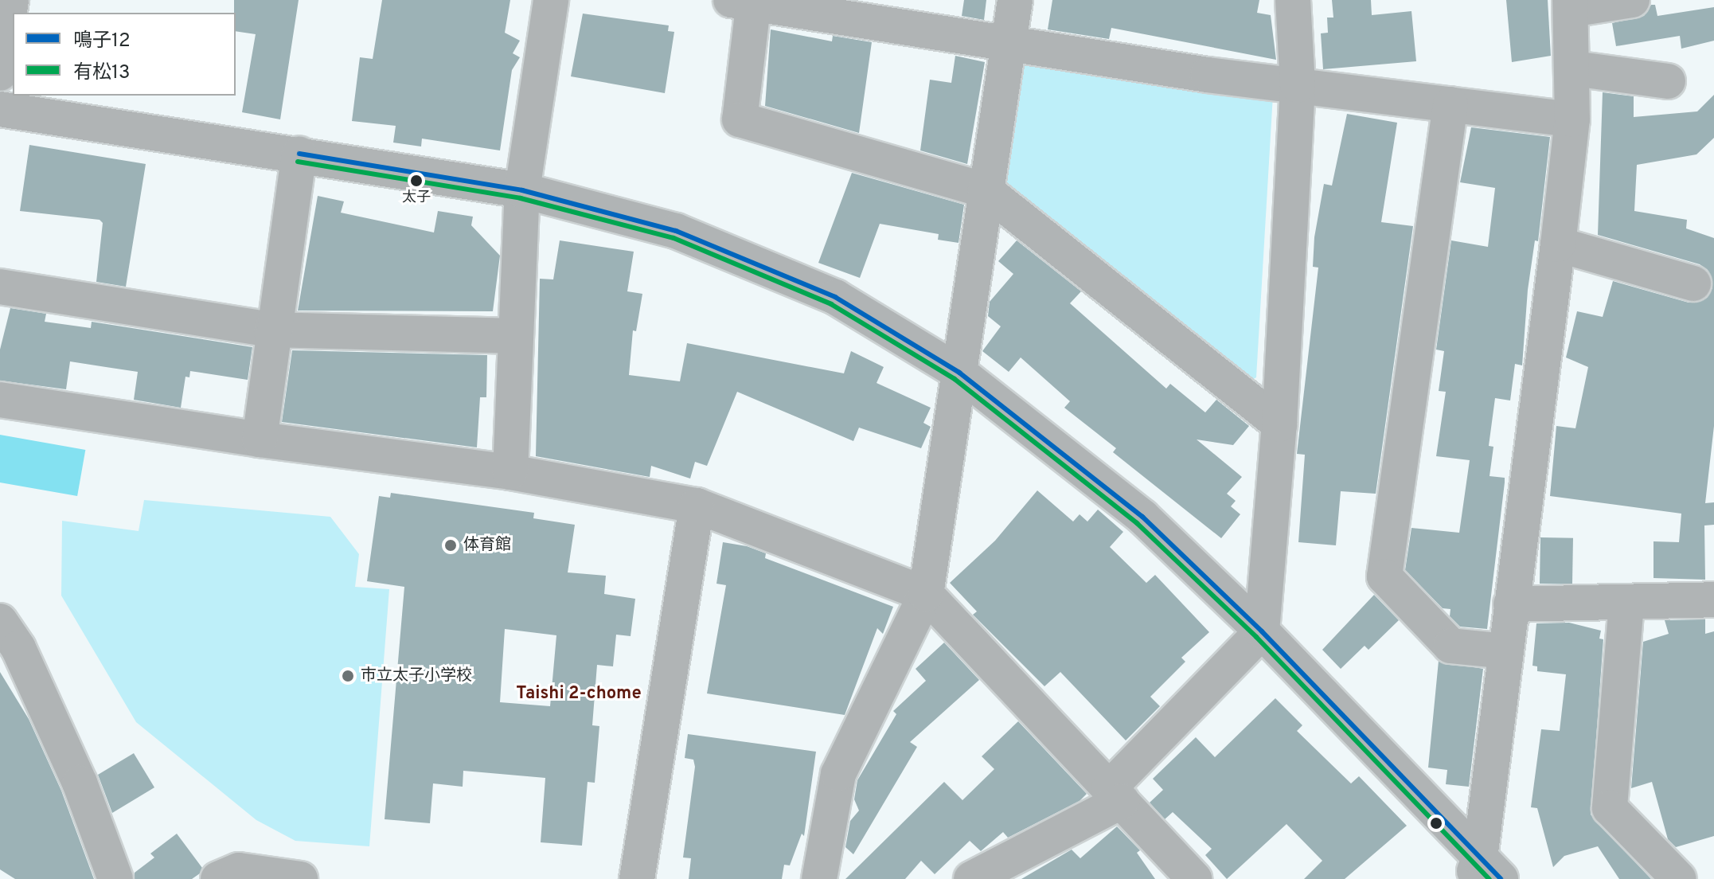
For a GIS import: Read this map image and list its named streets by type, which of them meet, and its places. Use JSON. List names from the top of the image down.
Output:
{
  "districts": ["Taishi 2-chome"],
  "places": ["太子", "体育館", "市立太子小学校"],
  "lines": ["transit line 鳴子12", "transit line 有松13"],
  "legend": ["鳴子12", "有松13"]
}
